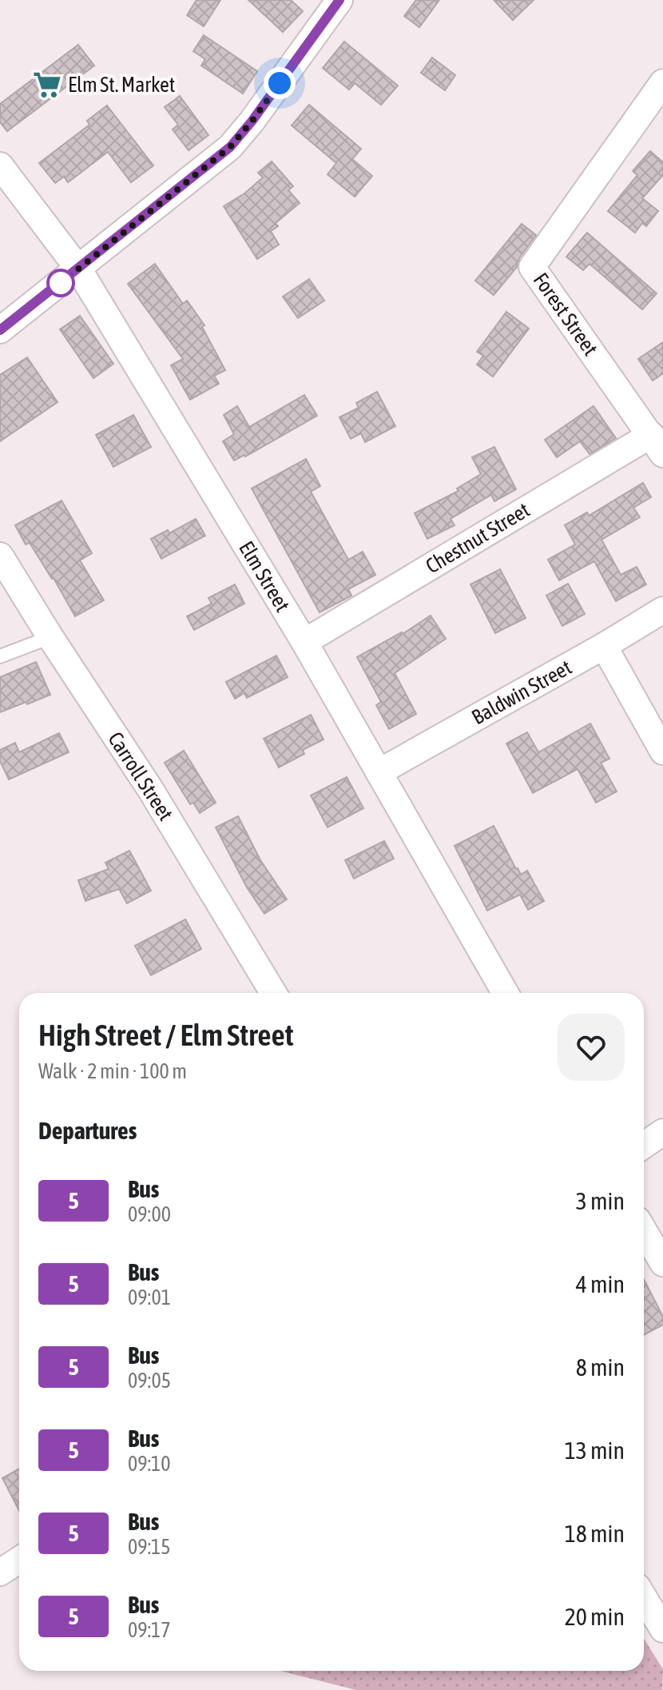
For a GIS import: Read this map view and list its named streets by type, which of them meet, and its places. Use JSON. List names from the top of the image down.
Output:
{
  "streets": {
    "street": [
      "Forest Street",
      "Chestnut Street",
      "Elm Street",
      "Baldwin Street",
      "Carroll Street"
    ]
  },
  "crossings": [
    ["Forest Street", "Chestnut Street"],
    ["Chestnut Street", "Elm Street"],
    ["Elm Street", "Baldwin Street"]
  ],
  "places": {
    "supermarket": ["Elm St. Market"]
  },
  "lines": ["bus line 5"],
  "page": {
    "heading": [
      ["High Street / Elm Street", "Walk · 2 min · 100 m"],
      "Departures"
    ],
    "list": [
      {
        "mark": "5",
        "name": "Bus",
        "note": "09:00",
        "value": "3 min"
      },
      {
        "mark": "5",
        "name": "Bus",
        "note": "09:01",
        "value": "4 min"
      },
      {
        "mark": "5",
        "name": "Bus",
        "note": "09:05",
        "value": "8 min"
      },
      {
        "mark": "5",
        "name": "Bus",
        "note": "09:10",
        "value": "13 min"
      },
      {
        "mark": "5",
        "name": "Bus",
        "note": "09:15",
        "value": "18 min"
      },
      {
        "mark": "5",
        "name": "Bus",
        "note": "09:17",
        "value": "20 min"
      }
    ]
  }
}
